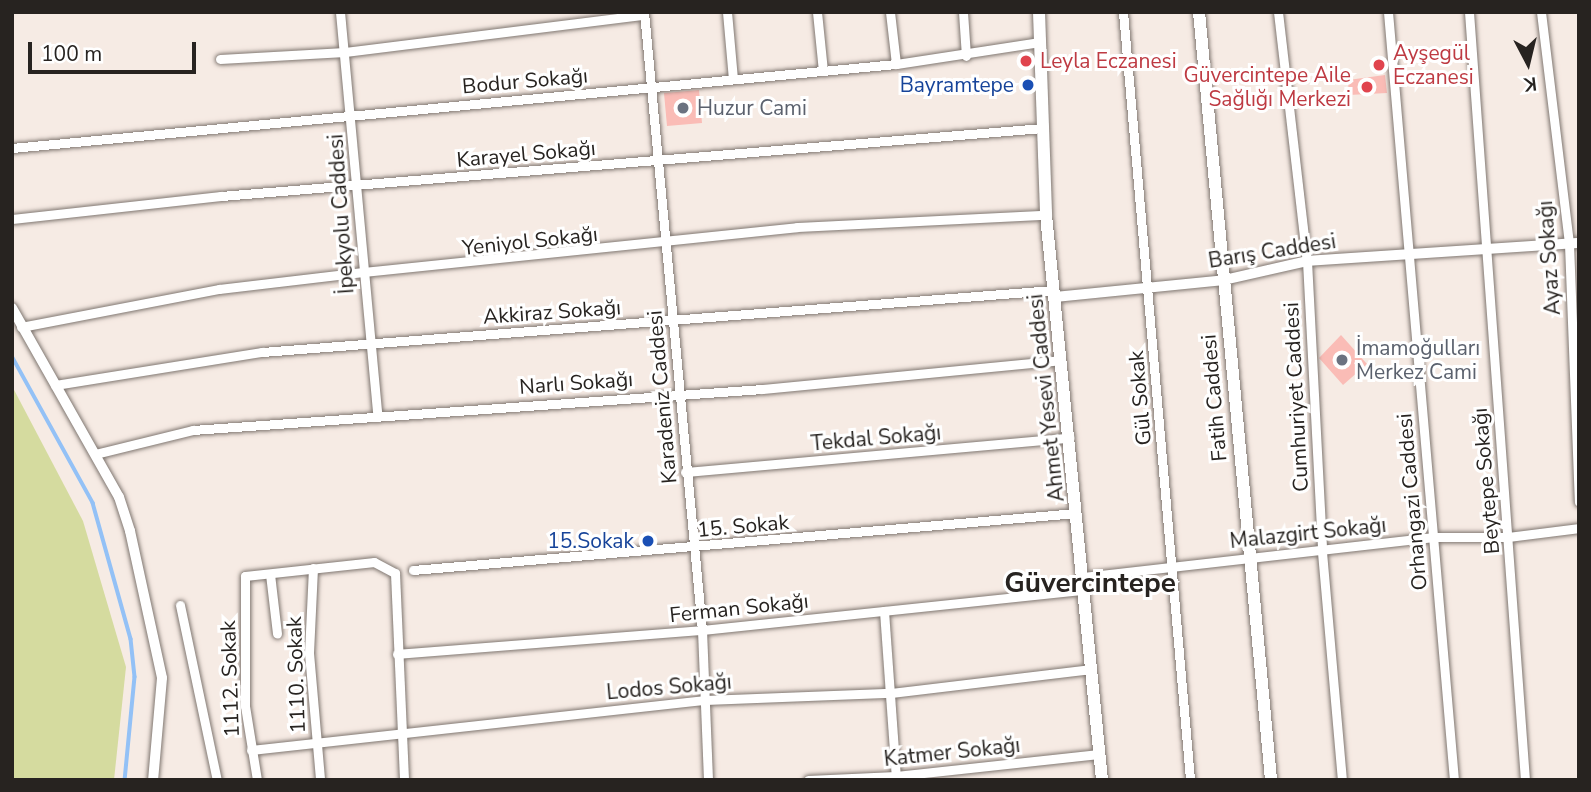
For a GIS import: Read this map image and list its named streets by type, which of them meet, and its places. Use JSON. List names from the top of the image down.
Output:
{
  "streets": {
    "main road": ["Ahmet Yesevi Caddesi", "Fatih Caddesi"],
    "street": [
      "Bodur Sokağı",
      "Karayel Sokağı",
      "İpekyolu Caddesi",
      "Yeniyol Sokağı",
      "Barış Caddesi",
      "Ayaz Sokağı",
      "Akkiraz Sokağı",
      "Narlı Sokağı",
      "Karadeniz Caddesi",
      "Cumhuriyet Caddesi",
      "Gül Sokak",
      "Tekdal Sokağı",
      "Beytepe Sokağı",
      "Orhangazi Caddesi",
      "15. Sokak",
      "Malazgirt Sokağı",
      "Ferman Sokağı",
      "1110. Sokak",
      "1112. Sokak",
      "Lodos Sokağı",
      "Katmer Sokağı"
    ]
  },
  "crossings": [
    ["Bodur Sokağı", "İpekyolu Caddesi"],
    ["Bodur Sokağı", "Karadeniz Caddesi"],
    ["Bodur Sokağı", "Ahmet Yesevi Caddesi"],
    ["Karayel Sokağı", "İpekyolu Caddesi"],
    ["Karayel Sokağı", "Karadeniz Caddesi"],
    ["Karayel Sokağı", "Ahmet Yesevi Caddesi"],
    ["İpekyolu Caddesi", "Yeniyol Sokağı"],
    ["İpekyolu Caddesi", "Akkiraz Sokağı"],
    ["İpekyolu Caddesi", "Narlı Sokağı"],
    ["Yeniyol Sokağı", "Karadeniz Caddesi"],
    ["Yeniyol Sokağı", "Ahmet Yesevi Caddesi"],
    ["Barış Caddesi", "Ayaz Sokağı"],
    ["Barış Caddesi", "Akkiraz Sokağı"],
    ["Barış Caddesi", "Cumhuriyet Caddesi"],
    ["Barış Caddesi", "Ahmet Yesevi Caddesi"],
    ["Barış Caddesi", "Gül Sokak"],
    ["Barış Caddesi", "Fatih Caddesi"],
    ["Barış Caddesi", "Beytepe Sokağı"],
    ["Barış Caddesi", "Orhangazi Caddesi"],
    ["Akkiraz Sokağı", "Karadeniz Caddesi"],
    ["Akkiraz Sokağı", "Ahmet Yesevi Caddesi"],
    ["Narlı Sokağı", "Karadeniz Caddesi"],
    ["Narlı Sokağı", "Ahmet Yesevi Caddesi"],
    ["Karadeniz Caddesi", "Tekdal Sokağı"],
    ["Karadeniz Caddesi", "15. Sokak"],
    ["Karadeniz Caddesi", "Ferman Sokağı"],
    ["Karadeniz Caddesi", "Lodos Sokağı"],
    ["Cumhuriyet Caddesi", "Malazgirt Sokağı"],
    ["Ahmet Yesevi Caddesi", "Tekdal Sokağı"],
    ["Ahmet Yesevi Caddesi", "15. Sokak"],
    ["Ahmet Yesevi Caddesi", "Malazgirt Sokağı"],
    ["Ahmet Yesevi Caddesi", "Ferman Sokağı"],
    ["Ahmet Yesevi Caddesi", "Lodos Sokağı"],
    ["Ahmet Yesevi Caddesi", "Katmer Sokağı"],
    ["Gül Sokak", "Malazgirt Sokağı"],
    ["Fatih Caddesi", "Malazgirt Sokağı"],
    ["Beytepe Sokağı", "Malazgirt Sokağı"],
    ["Orhangazi Caddesi", "Malazgirt Sokağı"],
    ["Malazgirt Sokağı", "Ferman Sokağı"],
    ["1110. Sokak", "Lodos Sokağı"],
    ["1112. Sokak", "Lodos Sokağı"]
  ],
  "districts": ["Güvercintepe"],
  "places": [
    "Leyla Eczanesi",
    "Ayşegül Eczanesi",
    "Bayramtepe",
    "Güvercintepe Aile Sağlığı Merkezi",
    "Huzur Cami",
    "İmamoğulları Merkez Cami",
    "15.Sokak"
  ],
  "scale_bar": "100 m",
  "north": "bottom"
}
